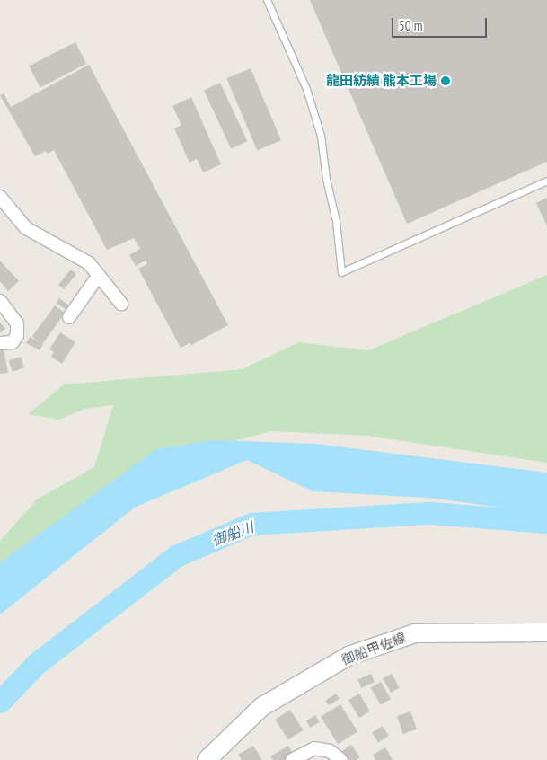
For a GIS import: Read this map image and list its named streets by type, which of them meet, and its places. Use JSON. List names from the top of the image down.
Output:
{
  "streets": {
    "main road": ["御船甲佐線"]
  },
  "water": ["御船川"],
  "places": ["龍田紡績 熊本工場"],
  "scale_bar": "50 m"
}
